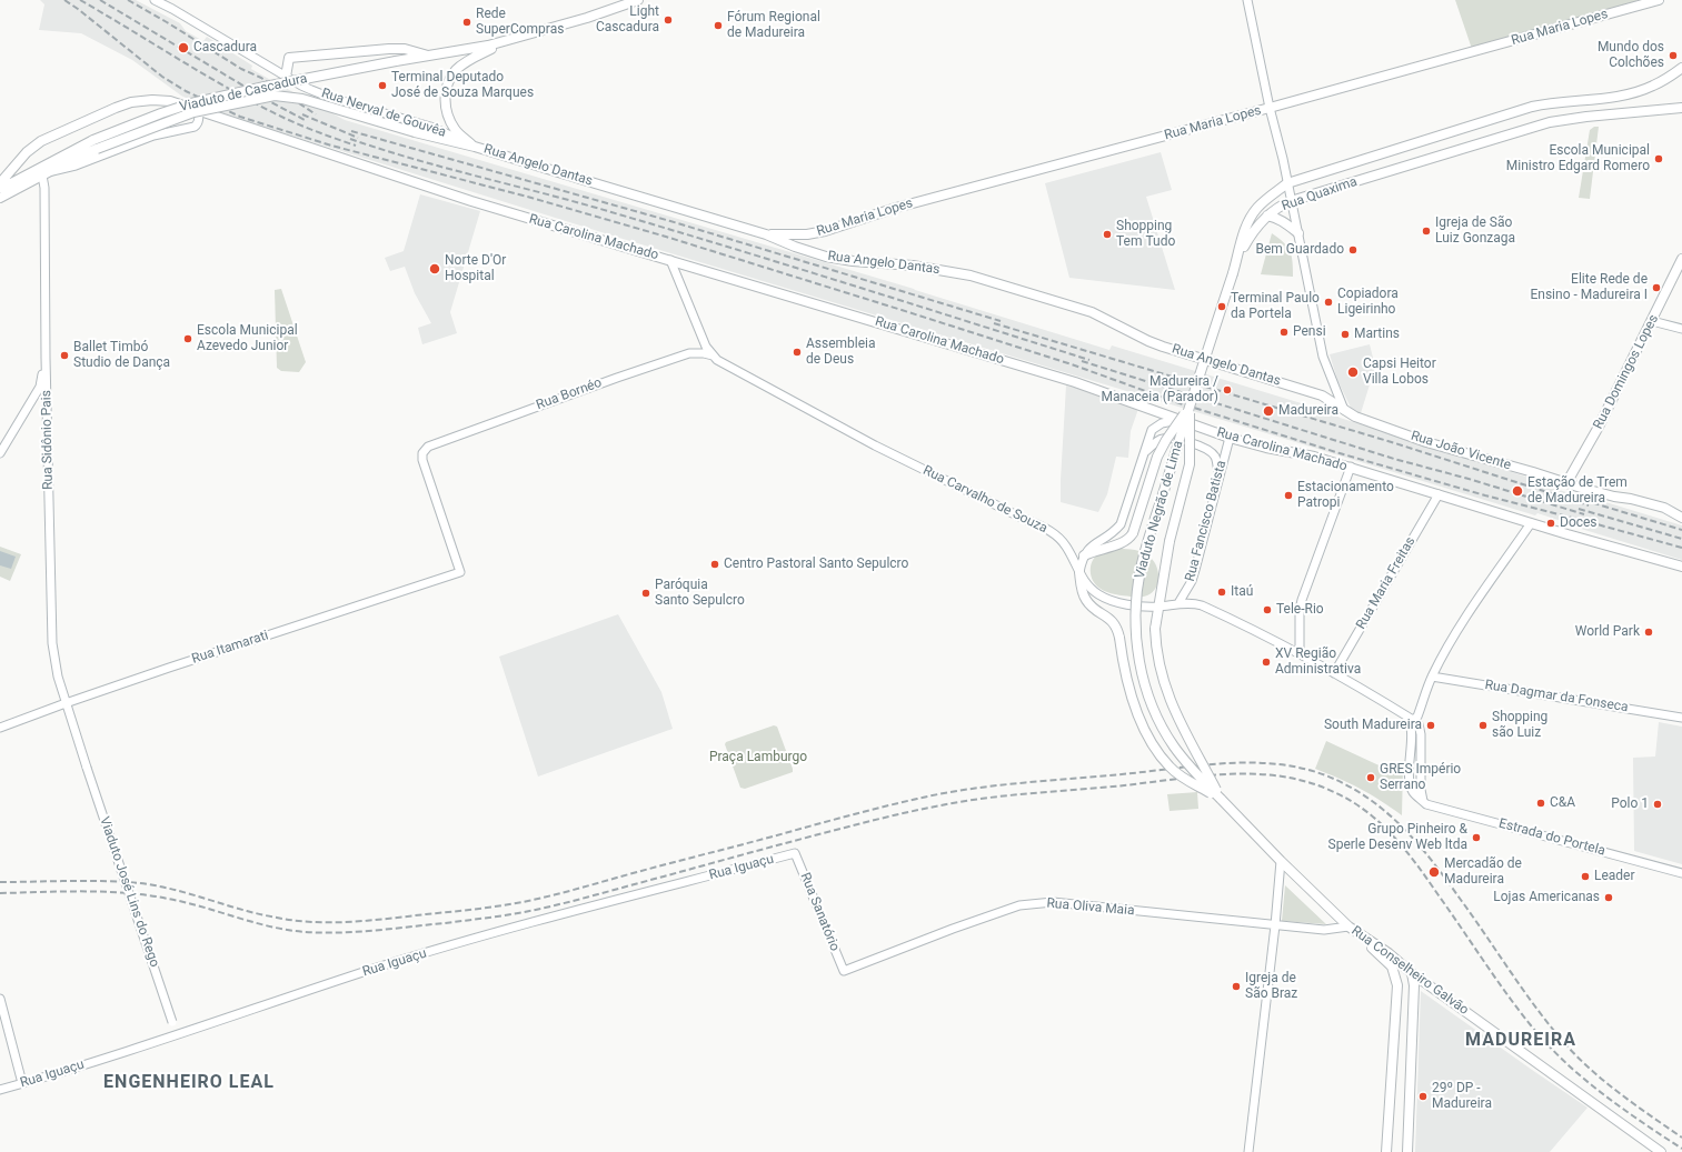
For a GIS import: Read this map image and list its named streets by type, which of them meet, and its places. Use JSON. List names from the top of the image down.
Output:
{
  "streets": {
    "main road": [
      "Rua Maria Lopes",
      "Viaduto de Cascadura",
      "Rua Nerval de Gouvêa",
      "Rua Angelo Dantas",
      "Rua Quaxima",
      "Rua Carolina Machado",
      "Rua Domingos Lopes",
      "Rua Bornéo",
      "Rua Sidônio Pais",
      "Rua João Vicente",
      "Rua Carvalho de Souza",
      "Viaduto Negrão de Lima",
      "Rua Fancisco Batista",
      "Rua Maria Freitas",
      "Rua Itamarati",
      "Rua Dagmar da Fonseca",
      "Estrada do Portela",
      "Rua Iguaçu",
      "Viaduto José Lins do Rego",
      "Rua Oliva Maia",
      "Rua Sanatório",
      "Rua Conselheiro Galvão"
    ]
  },
  "crossings": [
    ["Rua Maria Lopes", "Rua Angelo Dantas"],
    ["Viaduto de Cascadura", "Rua Angelo Dantas"],
    ["Viaduto de Cascadura", "Rua Sidônio Pais"],
    ["Rua Nerval de Gouvêa", "Rua Angelo Dantas"],
    ["Rua Angelo Dantas", "Rua João Vicente"],
    ["Rua Quaxima", "Viaduto Negrão de Lima"],
    ["Rua Carolina Machado", "Rua Carvalho de Souza"],
    ["Rua Carolina Machado", "Rua Fancisco Batista"],
    ["Rua Carolina Machado", "Rua Maria Freitas"],
    ["Rua Domingos Lopes", "Rua João Vicente"],
    ["Rua Bornéo", "Rua Carvalho de Souza"],
    ["Rua Bornéo", "Rua Itamarati"],
    ["Rua Sidônio Pais", "Rua Itamarati"],
    ["Rua Sidônio Pais", "Viaduto José Lins do Rego"],
    ["Rua Carvalho de Souza", "Rua Fancisco Batista"],
    ["Rua Carvalho de Souza", "Rua Maria Freitas"],
    ["Rua Carvalho de Souza", "Estrada do Portela"],
    ["Viaduto Negrão de Lima", "Rua Conselheiro Galvão"],
    ["Rua Iguaçu", "Viaduto José Lins do Rego"],
    ["Rua Iguaçu", "Rua Sanatório"],
    ["Rua Oliva Maia", "Rua Sanatório"],
    ["Rua Oliva Maia", "Rua Conselheiro Galvão"]
  ],
  "districts": ["MADUREIRA", "ENGENHEIRO LEAL"],
  "parks": ["Praça Lamburgo"],
  "places": [
    "Light Cascadura",
    "Rede SuperCompras",
    "Fórum Regional de Madureira",
    "Cascadura",
    "Mundo dos Colchões",
    "Terminal Deputado José de Souza Marques",
    "Escola Municipal Ministro Edgard Romero",
    "Igreja de São Luiz Gonzaga",
    "Shopping Tem Tudo",
    "Bem Guardado",
    "Norte D'Or Hospital",
    "Elite Rede de Ensino - Madureira I",
    "Copiadora Ligeirinho",
    "Terminal Paulo da Portela",
    "Pensi",
    "Martins",
    "Escola Municipal Azevedo Junior",
    "Assembleia de Deus",
    "Ballet Timbó Studio de Dança",
    "Capsi Heitor Villa Lobos",
    "Madureira / Manaceia (Parador)",
    "Madureira",
    "Estação de Trem de Madureira",
    "Estacionamento Patropi",
    "Doces",
    "Centro Pastoral Santo Sepulcro",
    "Itaú",
    "Paróquia Santo Sepulcro",
    "Tele-Rio",
    "World Park",
    "XV Região Administrativa",
    "South Madureira",
    "Shopping são Luiz",
    "GRES Império Serrano",
    "C&A",
    "Polo 1",
    "Grupo Pinheiro & Sperle Desenv Web ltda",
    "Mercadão de Madureira",
    "Leader",
    "Lojas Americanas",
    "Igreja de São Braz",
    "29º DP - Madureira"
  ]
}
